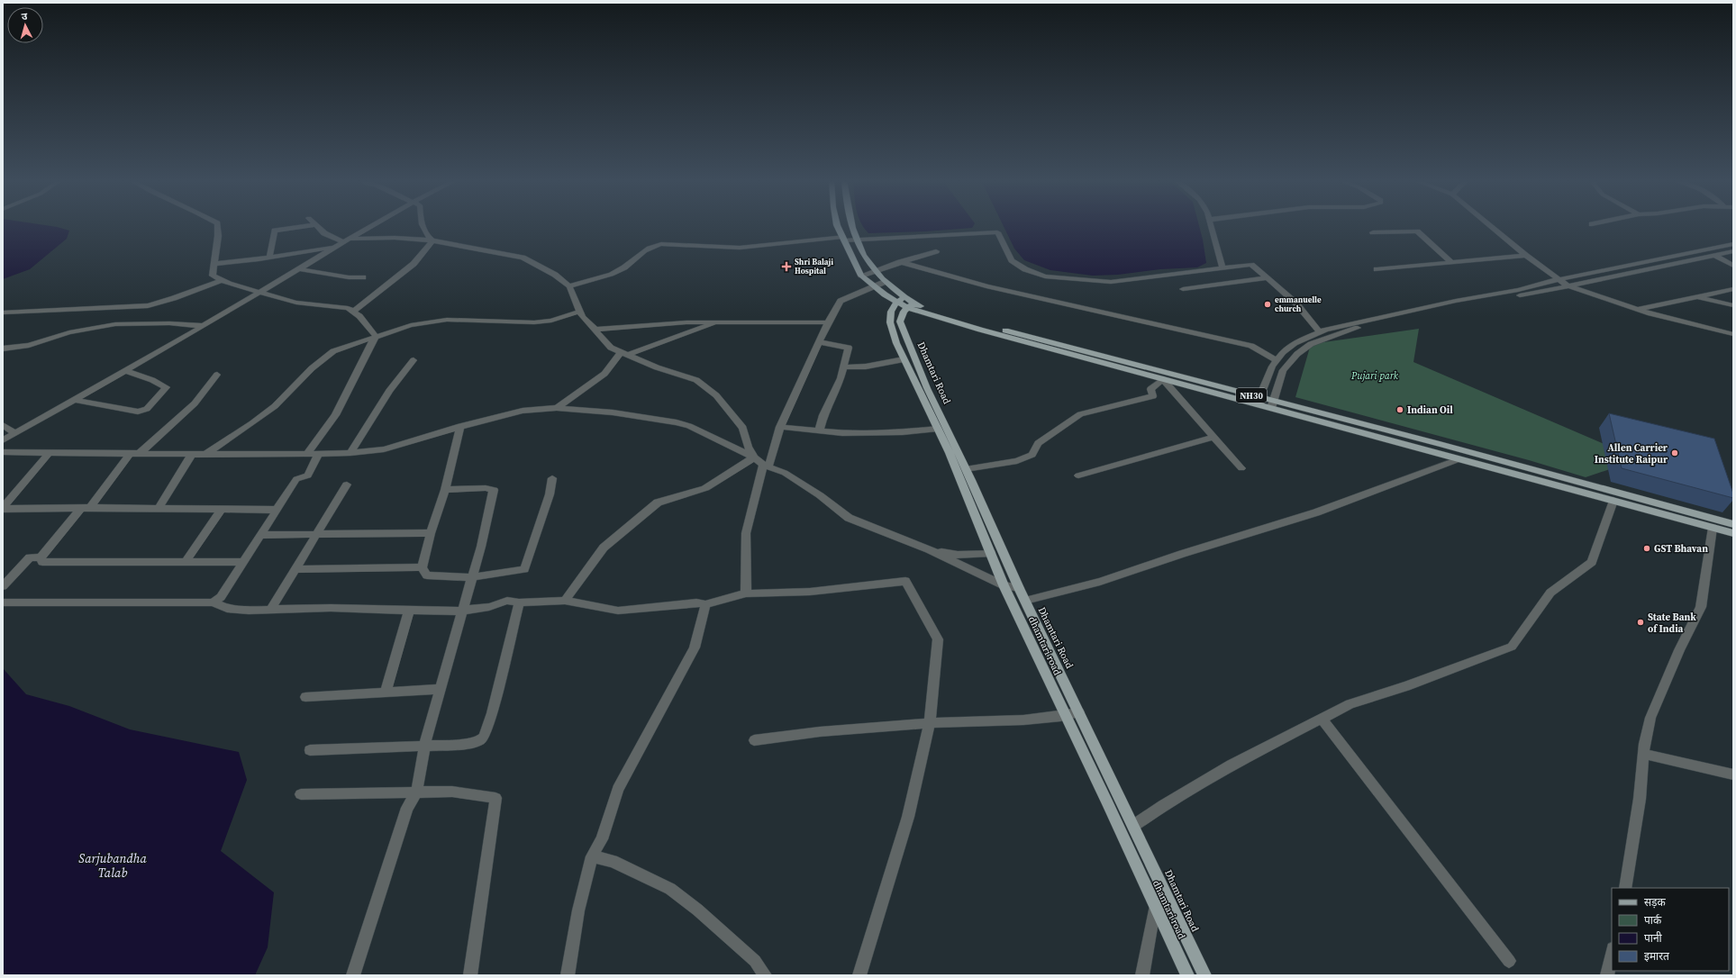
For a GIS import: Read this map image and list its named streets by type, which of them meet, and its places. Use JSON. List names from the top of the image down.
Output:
{
  "streets": {
    "main road": ["Dhamtari Road", "NH30", "dhamtari road"]
  },
  "crossings": [
    ["Dhamtari Road", "NH30"],
    ["NH30", "dhamtari road"]
  ],
  "water": ["Sarjubandha Talab"],
  "parks": ["Pujari park"],
  "places": {
    "health": ["Shri Balaji Hospital"],
    "other": [
      "emmanuelle church",
      "Indian Oil",
      "Allen Carrier Institute Raipur",
      "GST Bhavan",
      "State Bank of India"
    ]
  },
  "legend": [
    "सड़क",
    "पार्क",
    "पानी",
    "इमारत"
  ],
  "north": "top"
}
